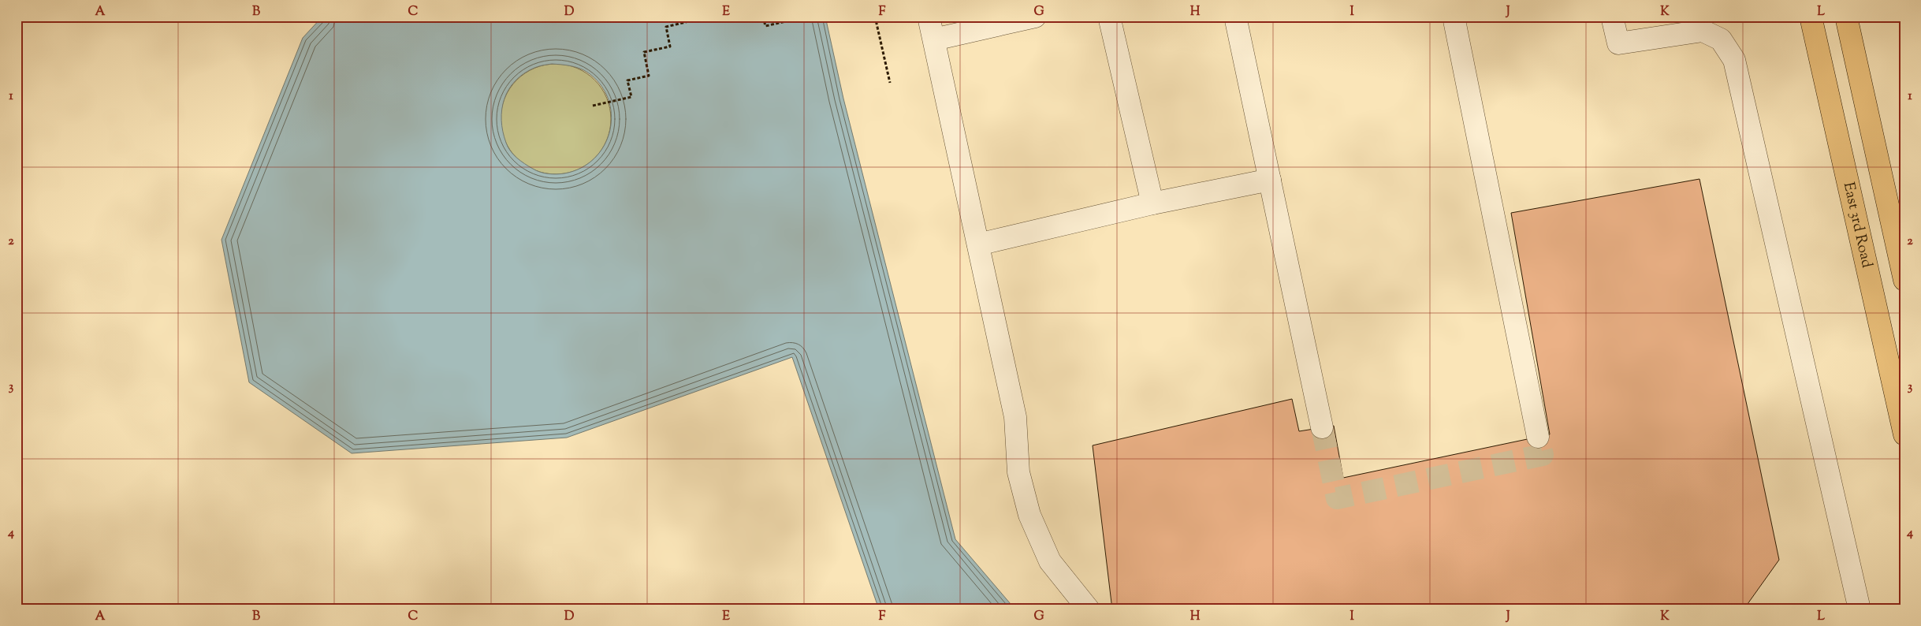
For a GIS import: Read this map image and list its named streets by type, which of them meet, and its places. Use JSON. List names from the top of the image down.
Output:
{
  "streets": {
    "main road": ["East 3rd Road"]
  },
  "grid": {
    "columns": [
      "A",
      "B",
      "C",
      "D",
      "E",
      "F",
      "G",
      "H",
      "I",
      "J",
      "K",
      "L"
    ],
    "rows": [
      "1",
      "2",
      "3",
      "4"
    ]
  }
}
